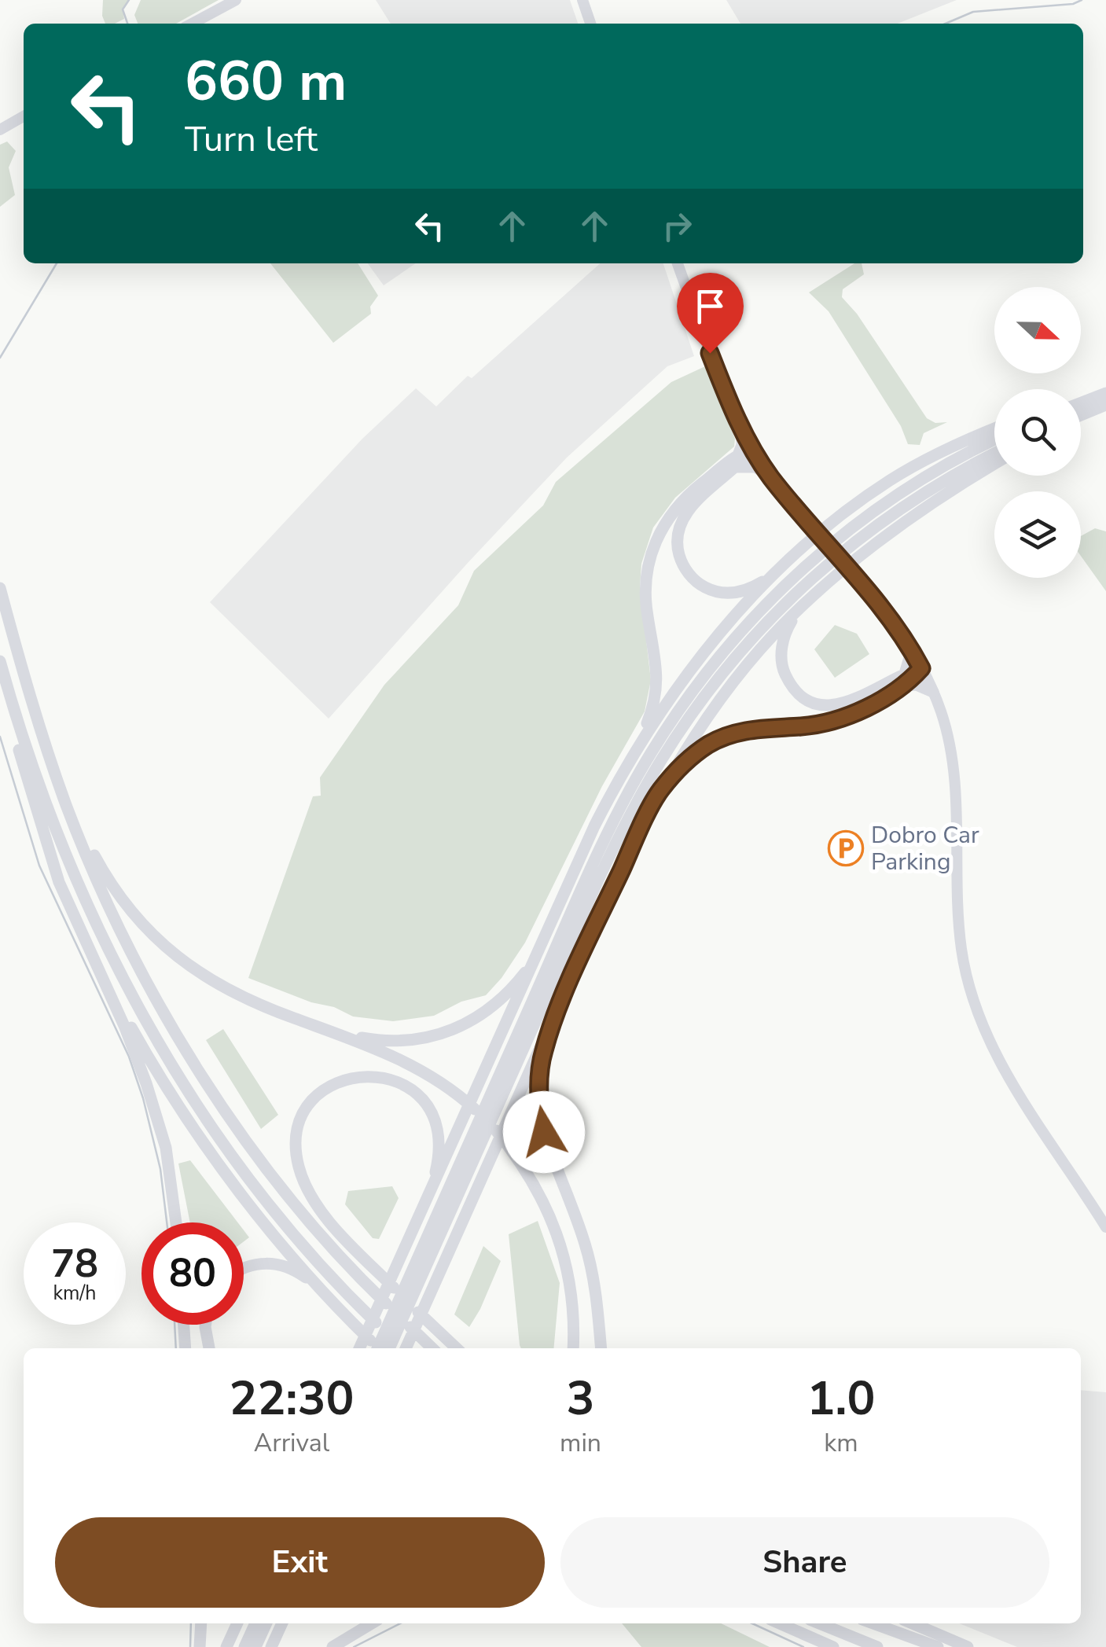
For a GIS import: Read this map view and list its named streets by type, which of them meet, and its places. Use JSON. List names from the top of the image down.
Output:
{
  "places": {
    "parking": ["Dobro Car Parking"]
  },
  "north": "right",
  "page": {
    "turn": ["660 m", "Turn left"],
    "speed": "78 km/h",
    "limit": "80",
    "eta": [
      "22:30",
      "Arrival",
      "3",
      "min",
      "1.0",
      "km"
    ],
    "buttons": ["Exit", "Share"]
  }
}
